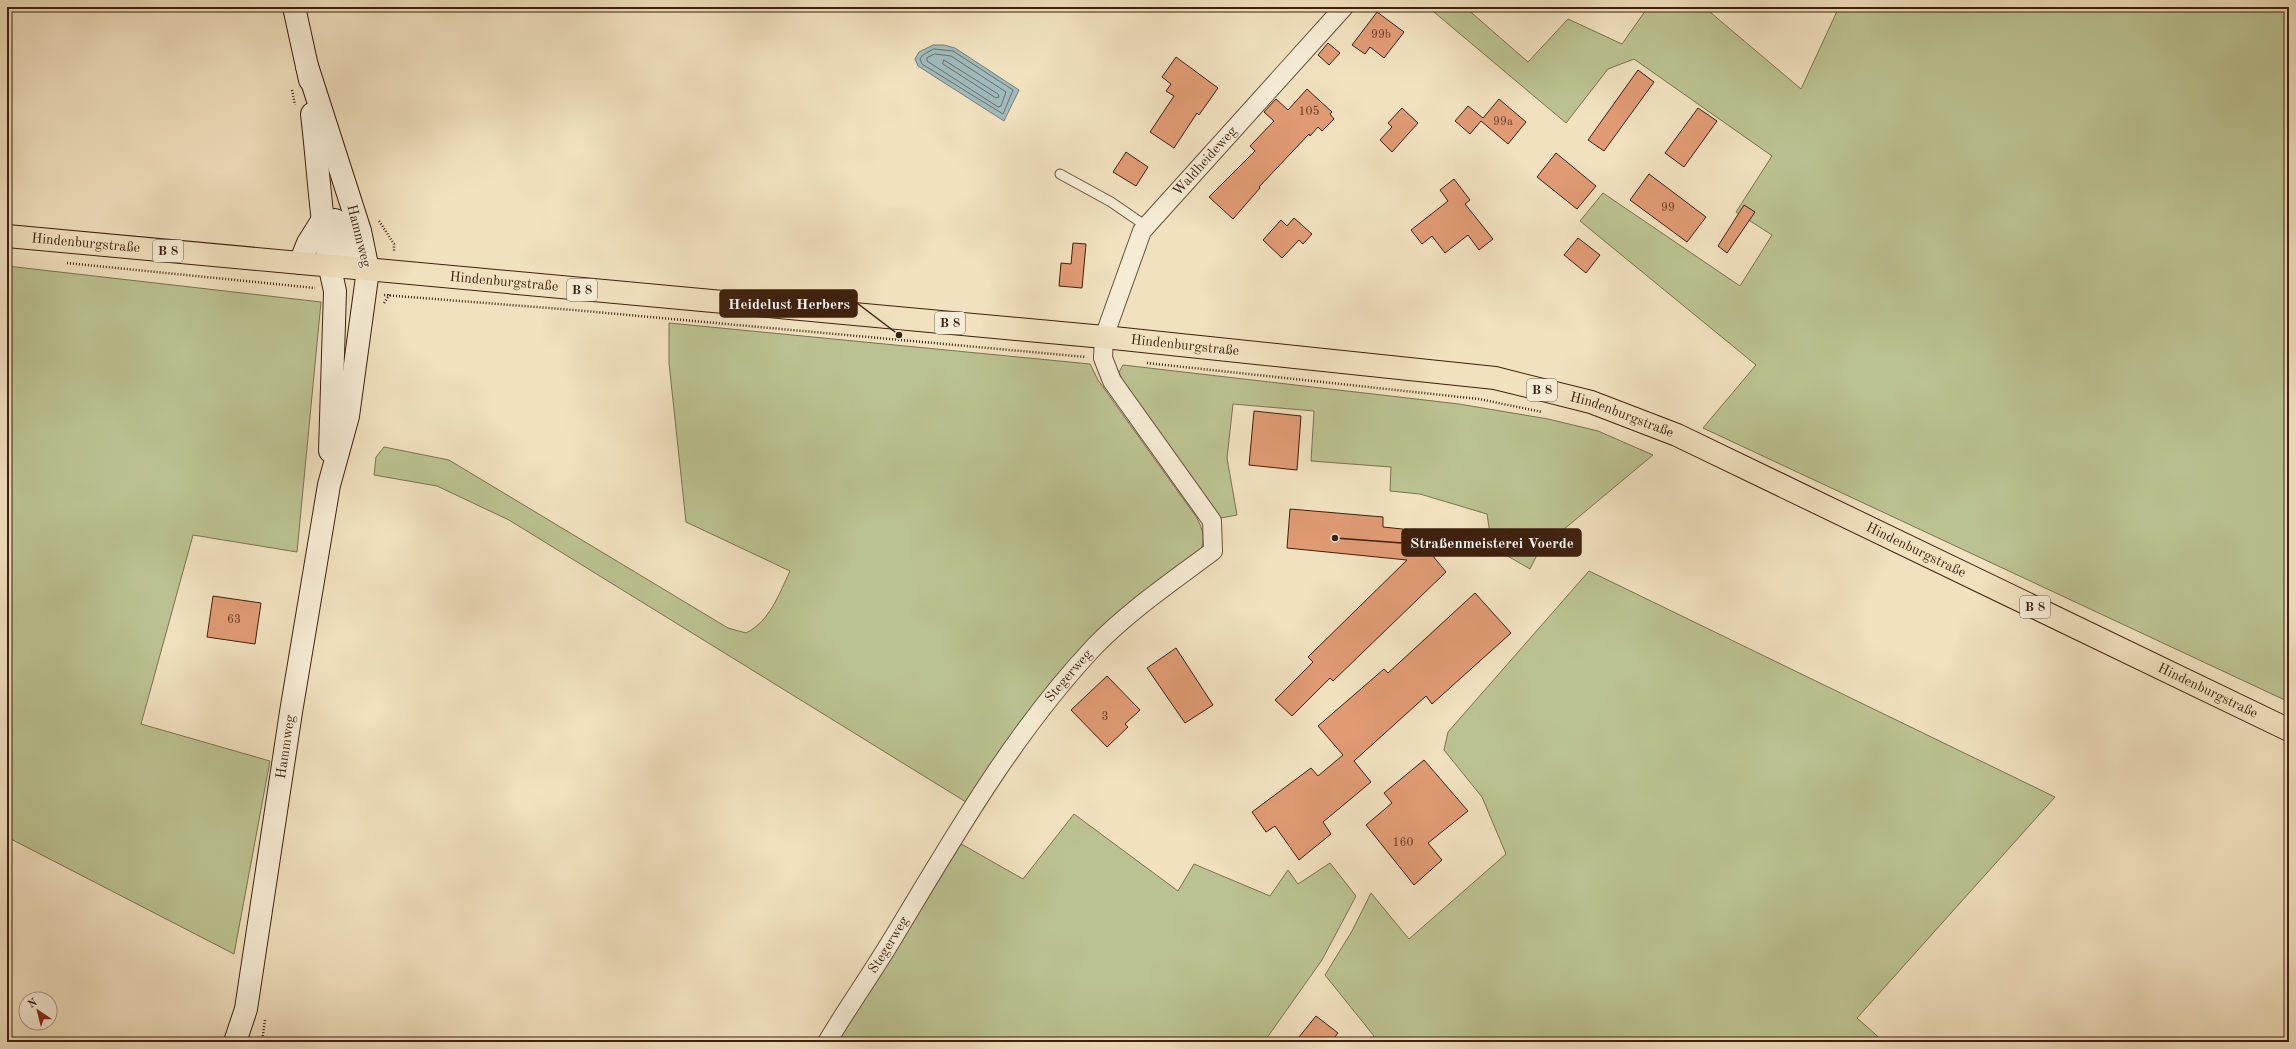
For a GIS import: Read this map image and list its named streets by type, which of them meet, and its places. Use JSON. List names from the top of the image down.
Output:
{
  "streets": {
    "main road": ["Hammweg", "Hindenburgstraße", "B 8"],
    "street": ["Waldheideweg", "Stegerweg"]
  },
  "crossings": [
    ["Waldheideweg", "Hindenburgstraße"],
    ["Waldheideweg", "Stegerweg"],
    ["Hammweg", "Hindenburgstraße"],
    ["Hindenburgstraße", "Stegerweg"]
  ],
  "places": ["Heidelust Herbers", "Straßenmeisterei Voerde"],
  "house_numbers": [
    "99b",
    "105",
    "99a",
    "99",
    "63",
    "3",
    "160"
  ],
  "north": "top left"
}
